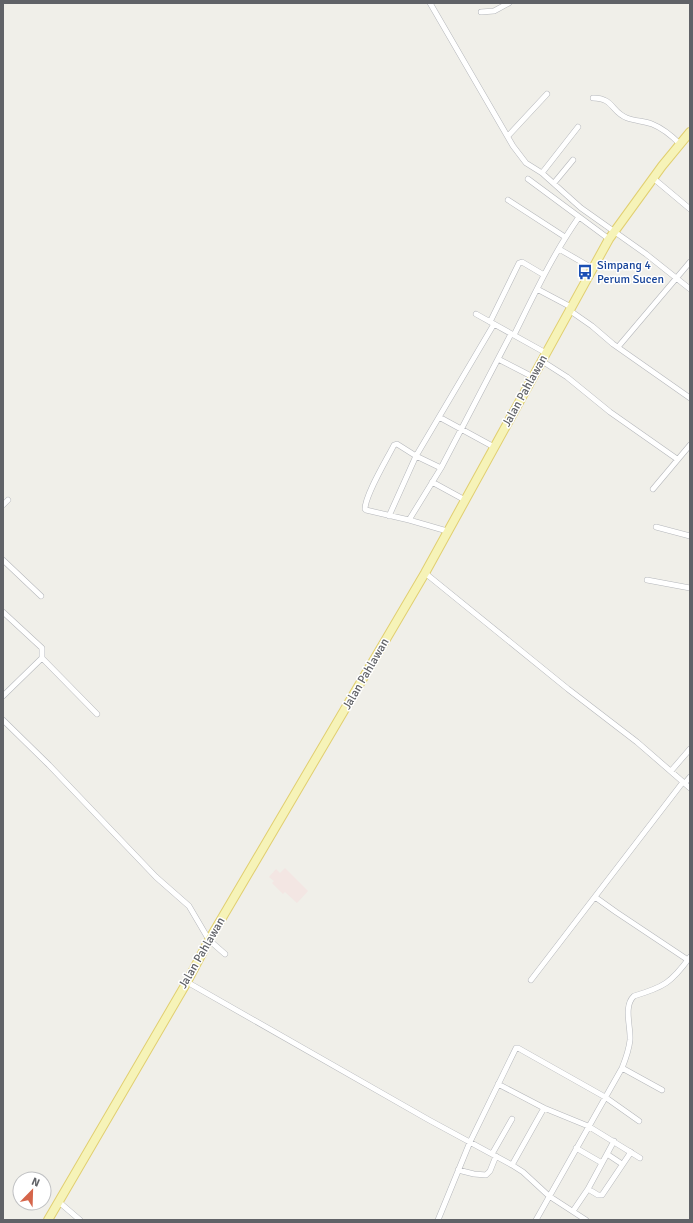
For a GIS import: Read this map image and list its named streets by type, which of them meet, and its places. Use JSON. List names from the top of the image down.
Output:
{
  "streets": {
    "main road": ["Jalan Pahlawan"]
  },
  "places": {
    "bus stop": ["Simpang 4 Perum Sucen"]
  },
  "north": "top right"
}
